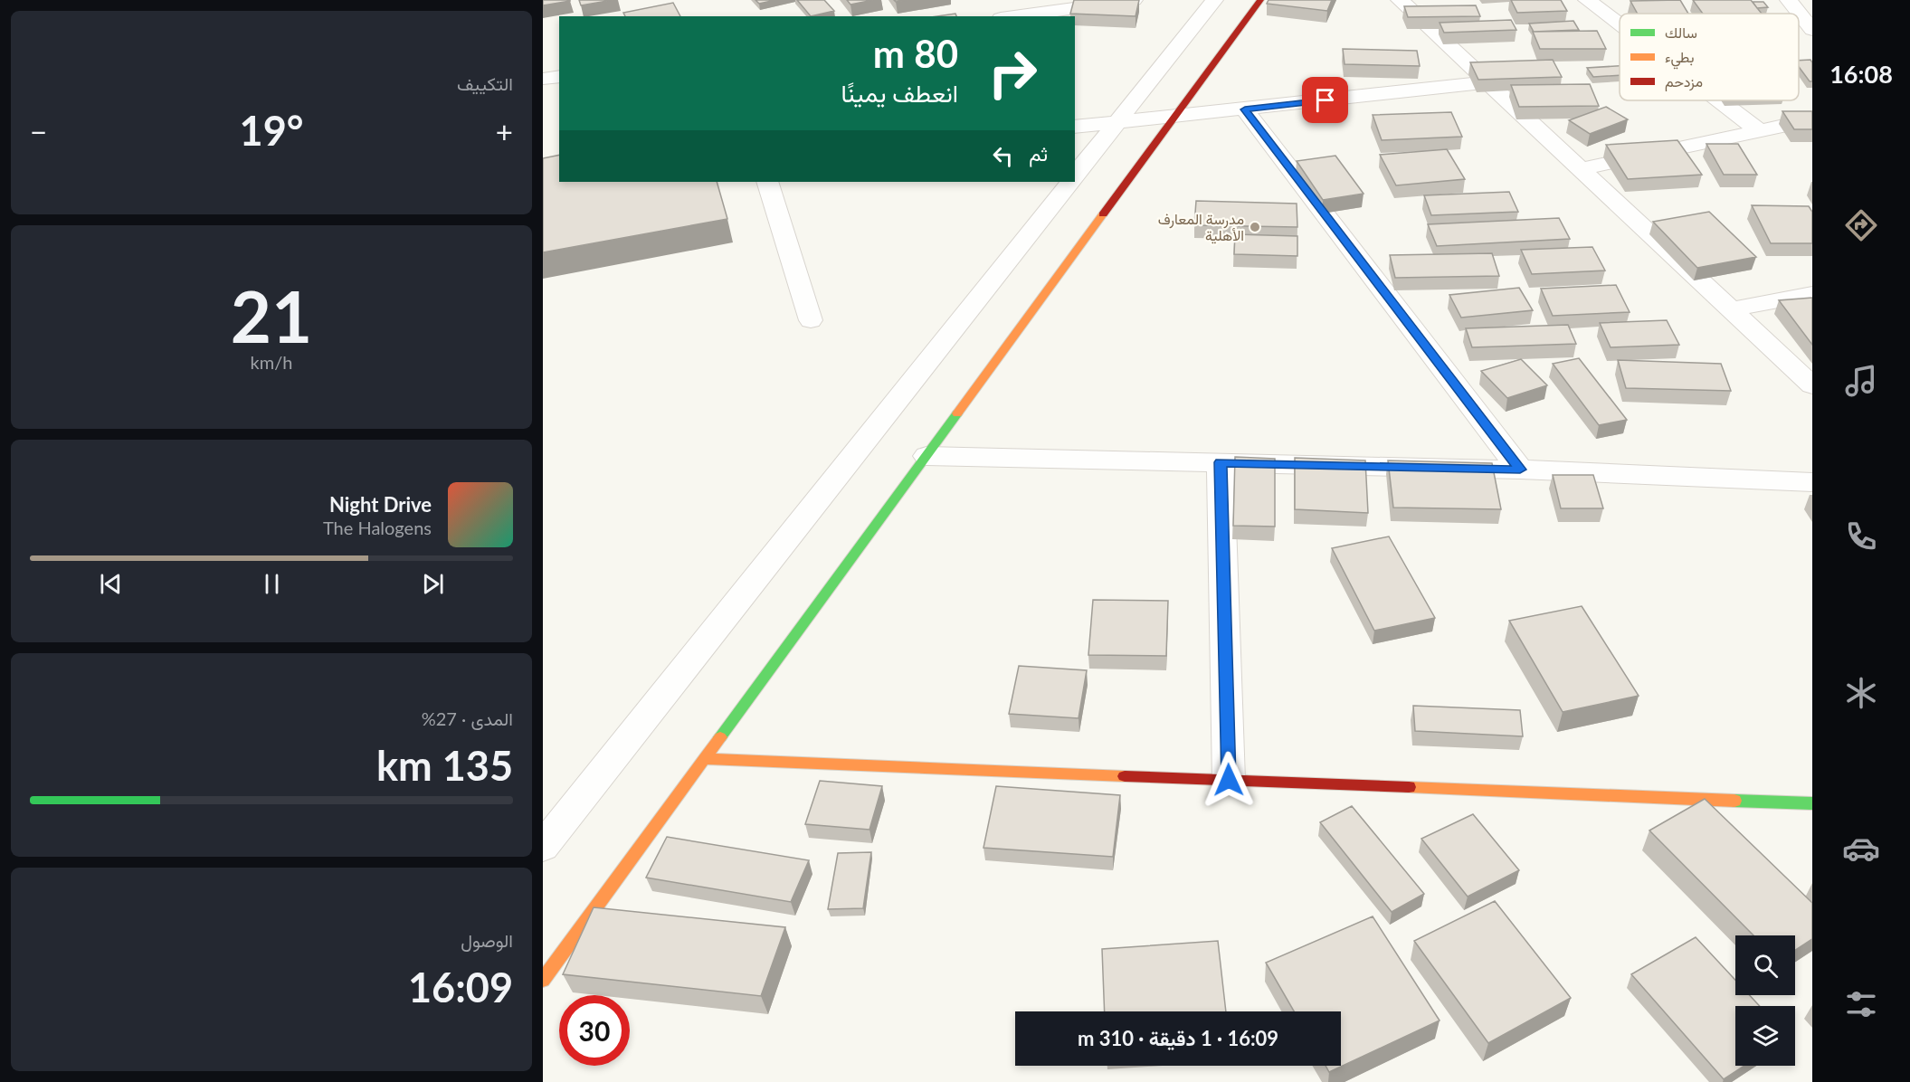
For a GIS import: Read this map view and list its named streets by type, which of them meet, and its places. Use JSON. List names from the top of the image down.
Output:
{
  "places": ["مدرسة المعارف الأهلية"],
  "legend": ["سالك", "بطيء", "مزدحم"],
  "page": {
    "tabs": "16:08",
    "tile": [
      "التكييف",
      ["21", "km/h"],
      ["المدى · 27%", "135 km"],
      ["الوصول", "16:09"]
    ],
    "turn": ["80 m", "انعطف يمينًا"],
    "heat": ["−", "19°", "+"],
    "then": "ثم",
    "song": ["Night Drive", "The Halogens"],
    "limit": "30",
    "trip": "16:09 · 1 دقيقة · 310 m"
  }
}
